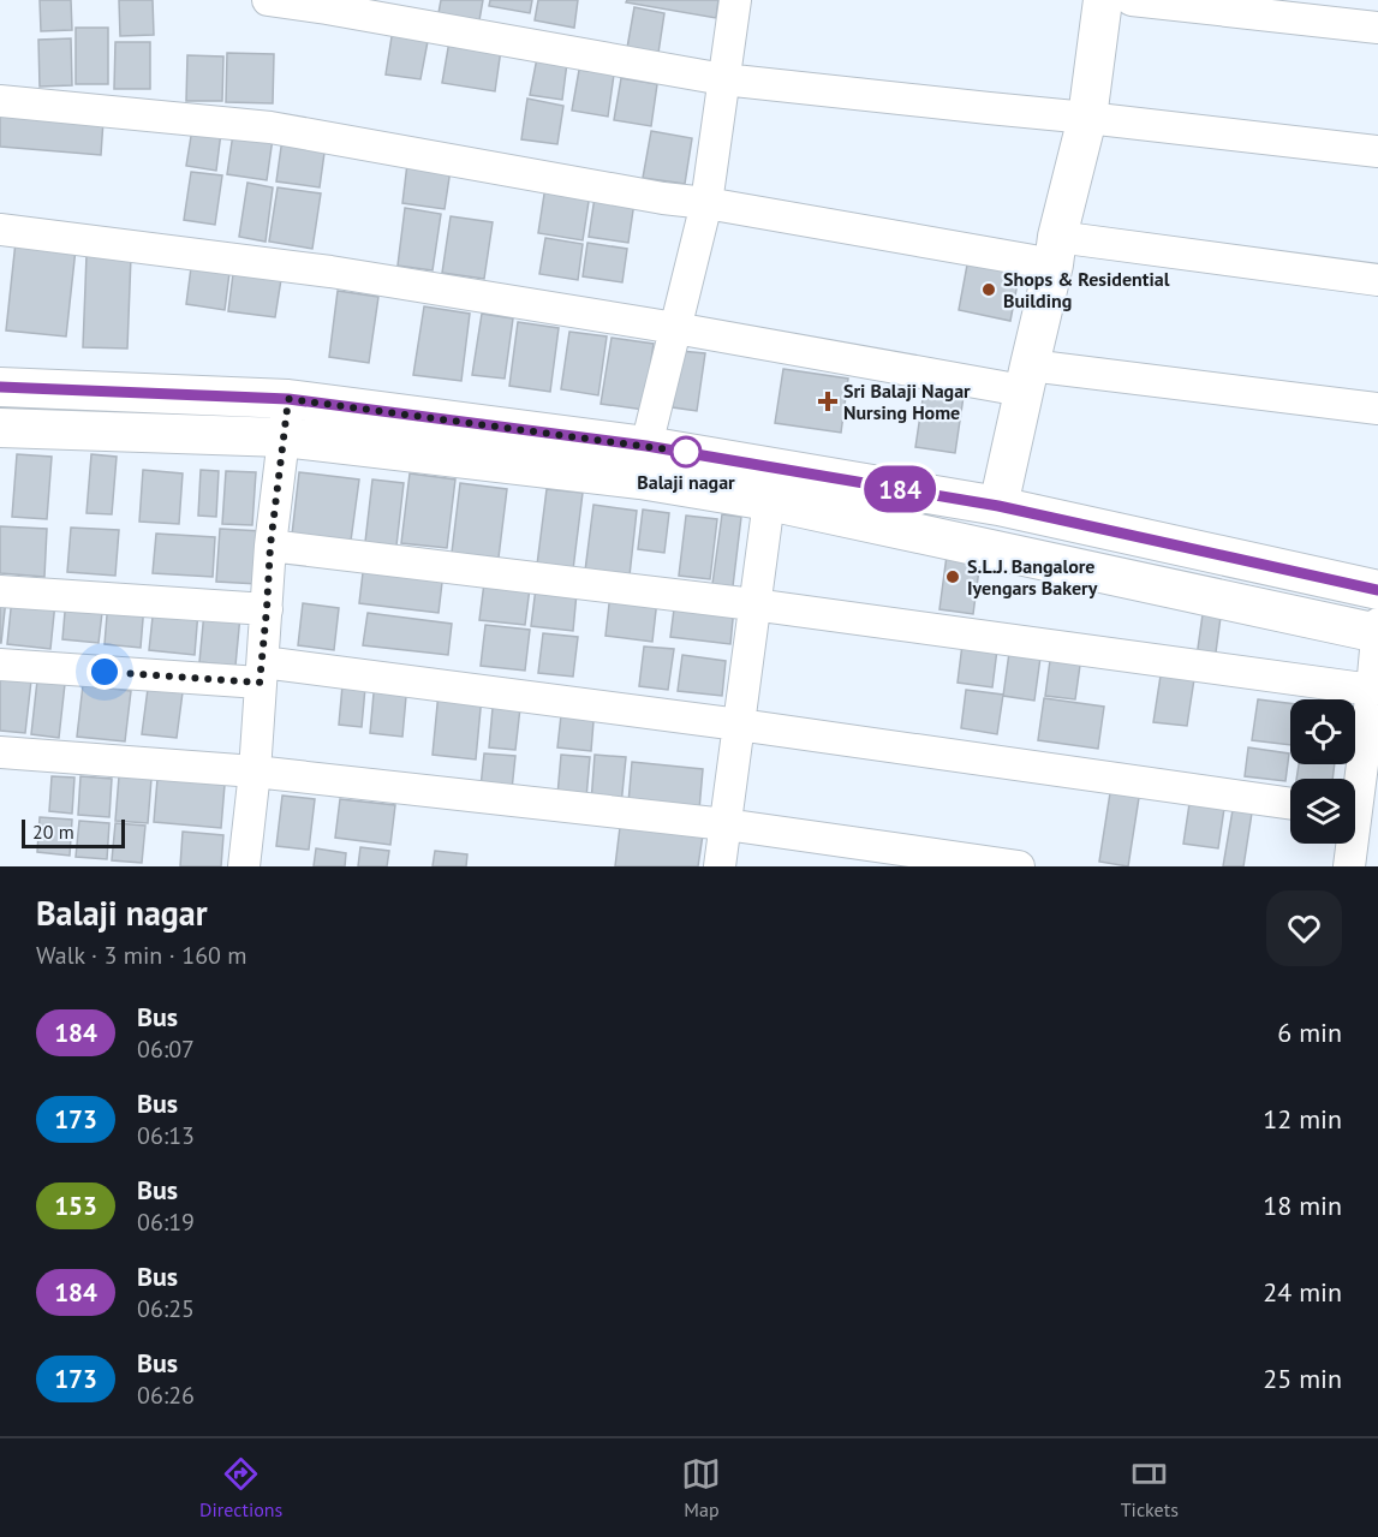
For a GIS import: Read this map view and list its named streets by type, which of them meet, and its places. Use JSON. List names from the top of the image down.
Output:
{
  "places": {
    "other": ["Shops & Residential Building", "Balaji nagar", "S.L.J. Bangalore Iyengars Bakery"],
    "health": ["Sri Balaji Nagar Nursing Home"]
  },
  "lines": ["bus line 184"],
  "scale_bar": "20 m",
  "page": {
    "on_map": "184",
    "scale": "20 m",
    "heading": ["Balaji nagar", "Walk · 3 min · 160 m"],
    "list": [
      {
        "mark": "184",
        "name": "Bus",
        "note": "06:07",
        "value": "6 min"
      },
      {
        "mark": "173",
        "name": "Bus",
        "note": "06:13",
        "value": "12 min"
      },
      {
        "mark": "153",
        "name": "Bus",
        "note": "06:19",
        "value": "18 min"
      },
      {
        "mark": "184",
        "name": "Bus",
        "note": "06:25",
        "value": "24 min"
      },
      {
        "mark": "173",
        "name": "Bus",
        "note": "06:26",
        "value": "25 min"
      }
    ],
    "tabs": ["Directions", "Map", "Tickets"]
  }
}
